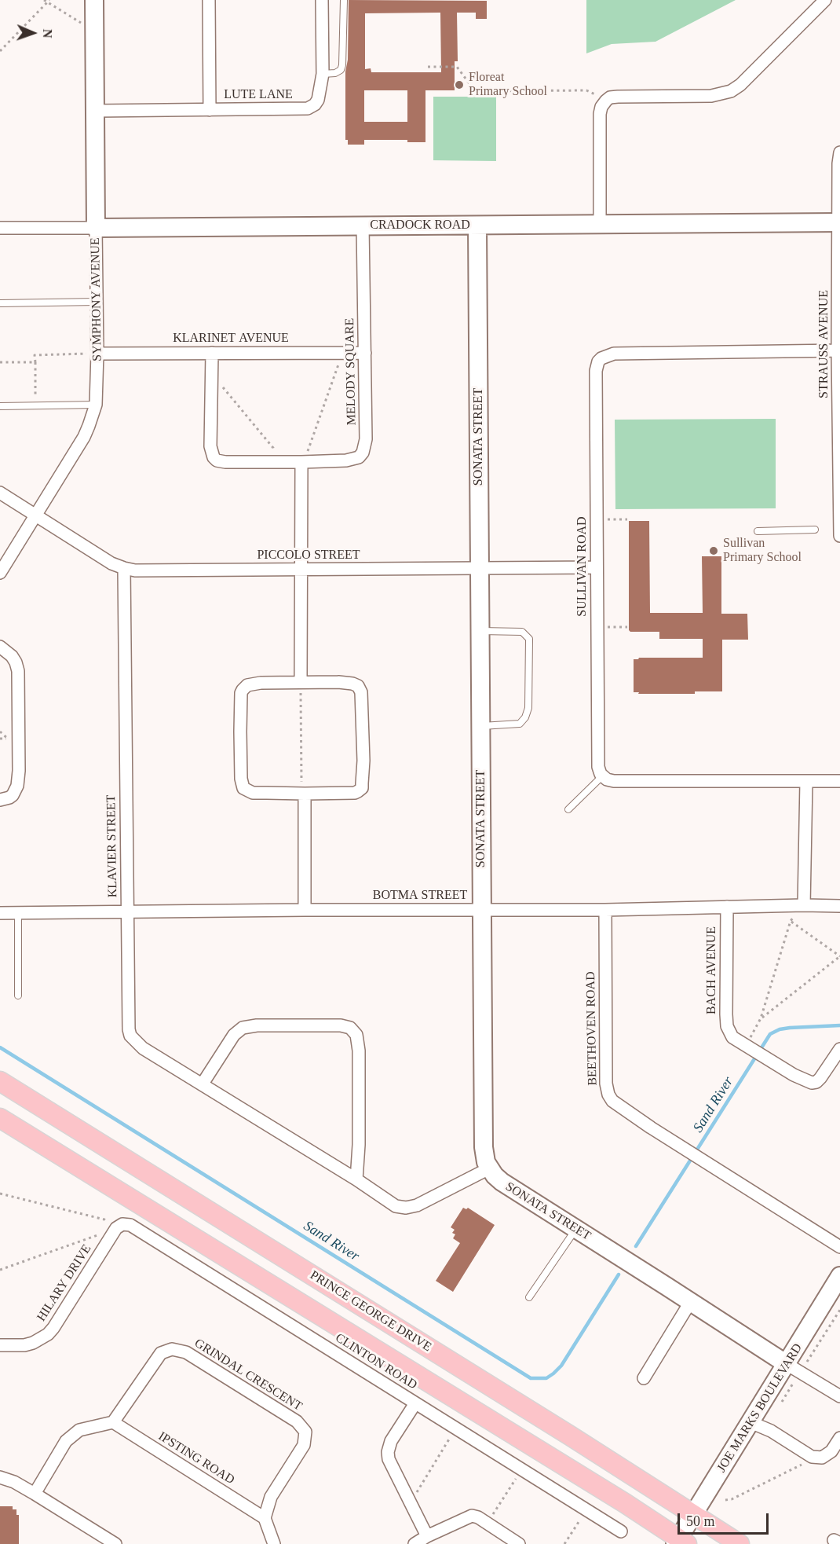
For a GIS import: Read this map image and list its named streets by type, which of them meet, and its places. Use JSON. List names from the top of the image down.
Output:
{
  "streets": {
    "main road": ["PRINCE GEORGE DRIVE"],
    "street": [
      "LUTE LANE",
      "CRADOCK ROAD",
      "SYMPHONY AVENUE",
      "KLARINET AVENUE",
      "STRAUSS AVENUE",
      "MELODY SQUARE",
      "SONATA STREET",
      "PICCOLO STREET",
      "SULLIVAN ROAD",
      "KLAVIER STREET",
      "BOTMA STREET",
      "BACH AVENUE",
      "BEETHOVEN ROAD",
      "HILARY DRIVE",
      "CLINTON ROAD",
      "GRINDAL CRESCENT",
      "JOE MARKS BOULEVARD",
      "IPSTING ROAD"
    ]
  },
  "crossings": [
    ["LUTE LANE", "SYMPHONY AVENUE"],
    ["CRADOCK ROAD", "SYMPHONY AVENUE"],
    ["CRADOCK ROAD", "STRAUSS AVENUE"],
    ["CRADOCK ROAD", "MELODY SQUARE"],
    ["CRADOCK ROAD", "SONATA STREET"],
    ["SYMPHONY AVENUE", "KLARINET AVENUE"],
    ["SYMPHONY AVENUE", "PICCOLO STREET"],
    ["KLARINET AVENUE", "MELODY SQUARE"],
    ["STRAUSS AVENUE", "SULLIVAN ROAD"],
    ["SONATA STREET", "PICCOLO STREET"],
    ["SONATA STREET", "KLAVIER STREET"],
    ["SONATA STREET", "BOTMA STREET"],
    ["SONATA STREET", "JOE MARKS BOULEVARD"],
    ["PICCOLO STREET", "SULLIVAN ROAD"],
    ["PICCOLO STREET", "KLAVIER STREET"],
    ["KLAVIER STREET", "BOTMA STREET"],
    ["BOTMA STREET", "BACH AVENUE"],
    ["BOTMA STREET", "BEETHOVEN ROAD"],
    ["HILARY DRIVE", "CLINTON ROAD"],
    ["PRINCE GEORGE DRIVE", "JOE MARKS BOULEVARD"],
    ["GRINDAL CRESCENT", "IPSTING ROAD"]
  ],
  "water": ["Sand River"],
  "places": ["Floreat Primary School", "Sullivan Primary School"],
  "scale_bar": "50 m",
  "north": "right"
}
